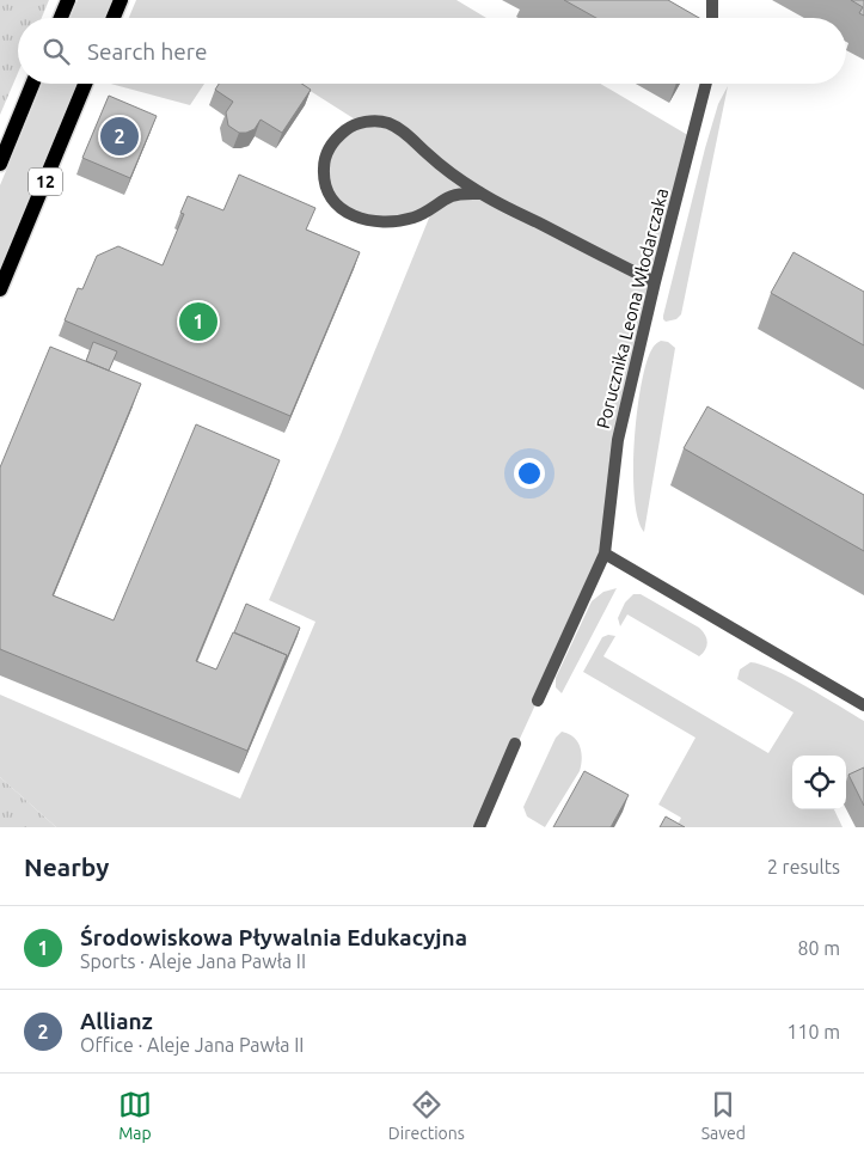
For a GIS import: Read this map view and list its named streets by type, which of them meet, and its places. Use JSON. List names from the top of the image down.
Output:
{
  "streets": {
    "main road": ["12"],
    "street": ["Porucznika Leona Włodarczaka"]
  },
  "page": {
    "search": "Search here",
    "pins": ["2", "1"],
    "heading": ["Nearby", "2 results"],
    "list": [
      {
        "mark": "1",
        "name": "Środowiskowa Pływalnia Edukacyjna",
        "note": "Sports · Aleje Jana Pawła II",
        "value": "80 m"
      },
      {
        "mark": "2",
        "name": "Allianz",
        "note": "Office · Aleje Jana Pawła II",
        "value": "110 m"
      }
    ],
    "nav": ["Map", "Directions", "Saved"]
  }
}
